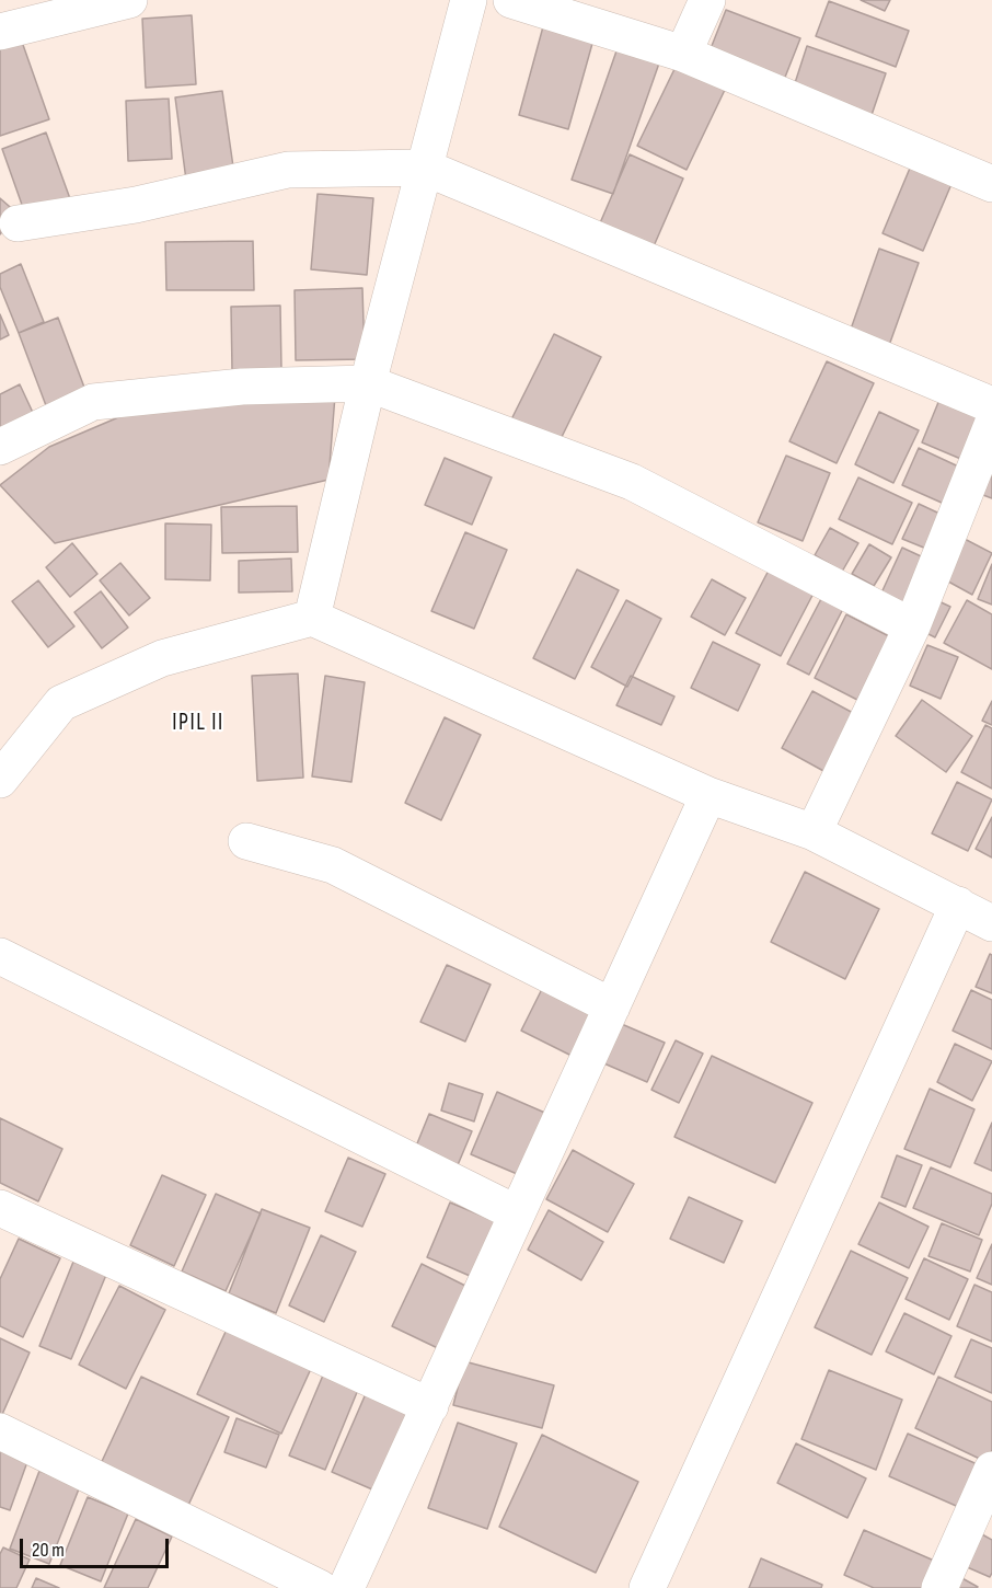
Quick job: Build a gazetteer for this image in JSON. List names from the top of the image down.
{
  "districts": ["IPIL II"],
  "scale_bar": "20 m"
}
